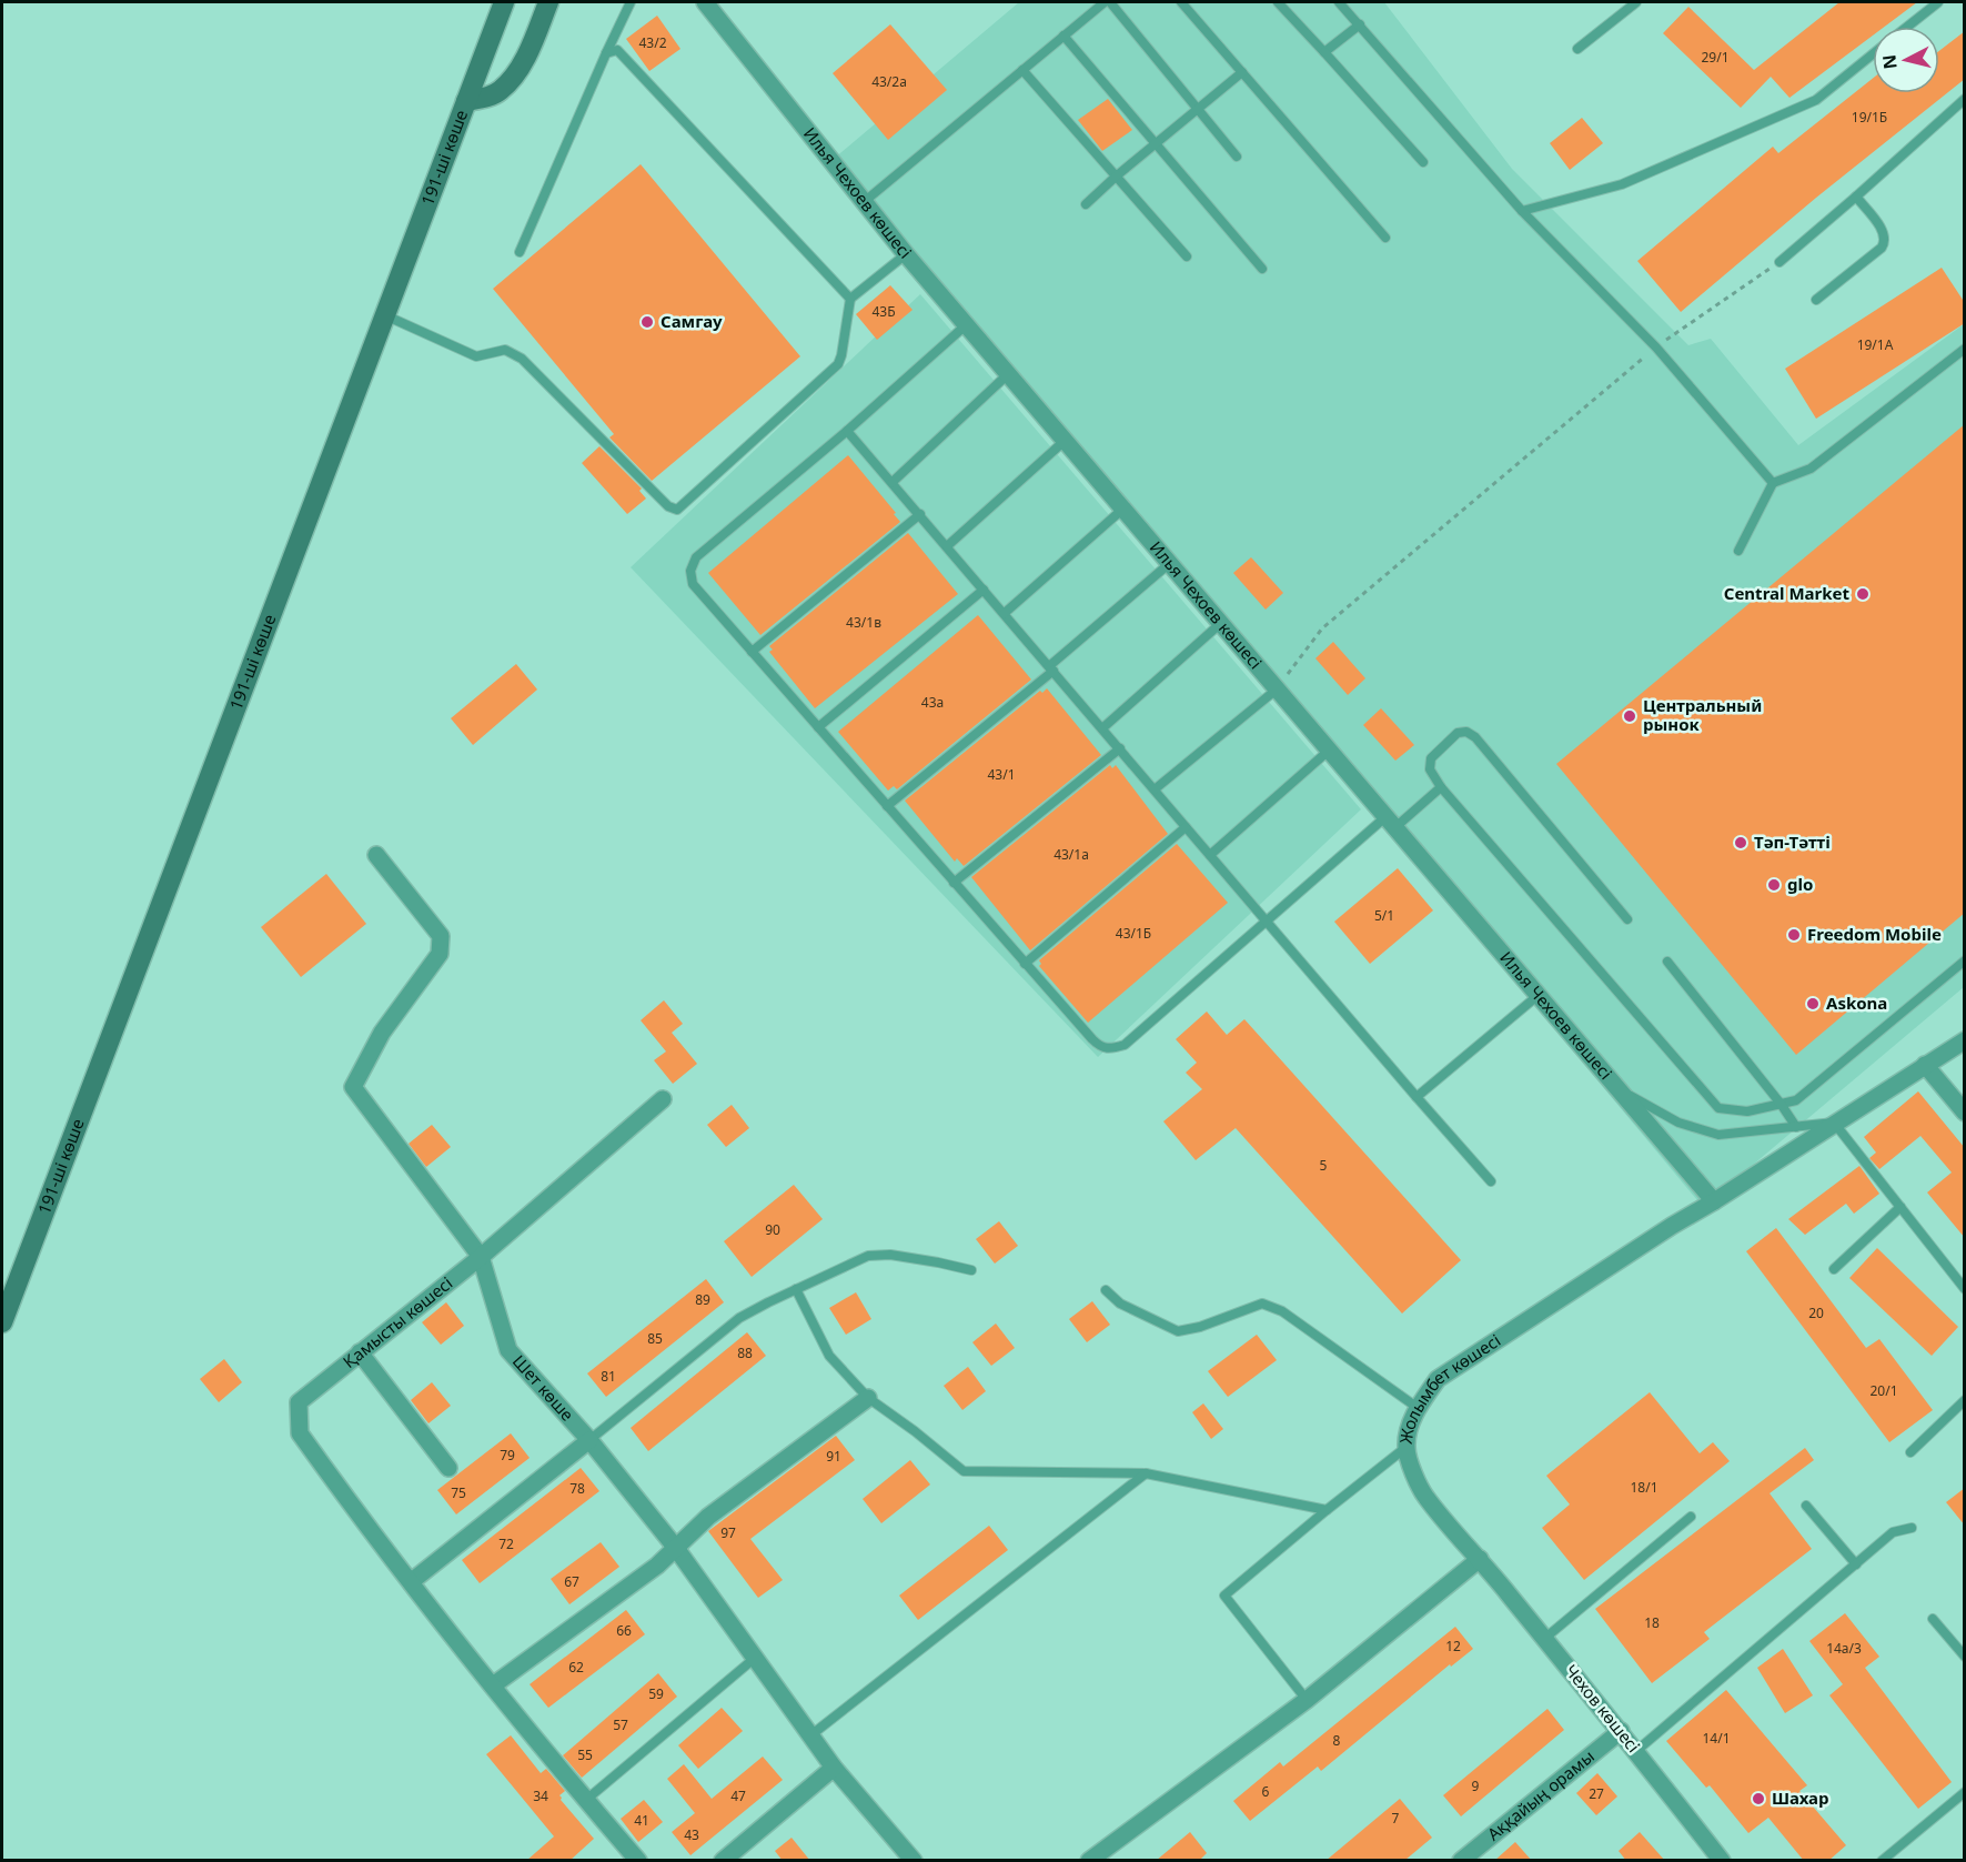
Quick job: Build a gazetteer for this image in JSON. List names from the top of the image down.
{
  "streets": {
    "main road": ["191-ші көше"],
    "street": [
      "Илья Чехоев көшесі",
      "Қамысты көшесі",
      "Шет көше",
      "Жолымбет көшесі",
      "Чехов көшесі",
      "Аққайың орамы"
    ]
  },
  "crossings": [
    ["Илья Чехоев көшесі", "Жолымбет көшесі"],
    ["Қамысты көшесі", "Шет көше"],
    ["Жолымбет көшесі", "Чехов көшесі"],
    ["Чехов көшесі", "Аққайың орамы"]
  ],
  "places": [
    "Самгау",
    "Central Market",
    "Центральный рынок",
    "Тәп-Тәтті",
    "glo",
    "Freedom Mobile",
    "Askona",
    "Шахар"
  ],
  "house_numbers": [
    "43/2",
    "29/1",
    "43/2а",
    "19/1Б",
    "43Б",
    "19/1А",
    "43/1в",
    "43а",
    "43/1",
    "43/1а",
    "5/1",
    "43/1Б",
    "5",
    "90",
    "89",
    "20",
    "85",
    "88",
    "81",
    "20/1",
    "79",
    "91",
    "18/1",
    "78",
    "75",
    "97",
    "72",
    "67",
    "18",
    "66",
    "12",
    "14а/3",
    "62",
    "59",
    "57",
    "14/1",
    "8",
    "55",
    "9",
    "6",
    "27",
    "34",
    "47",
    "7",
    "41",
    "43"
  ],
  "north": "left"
}
